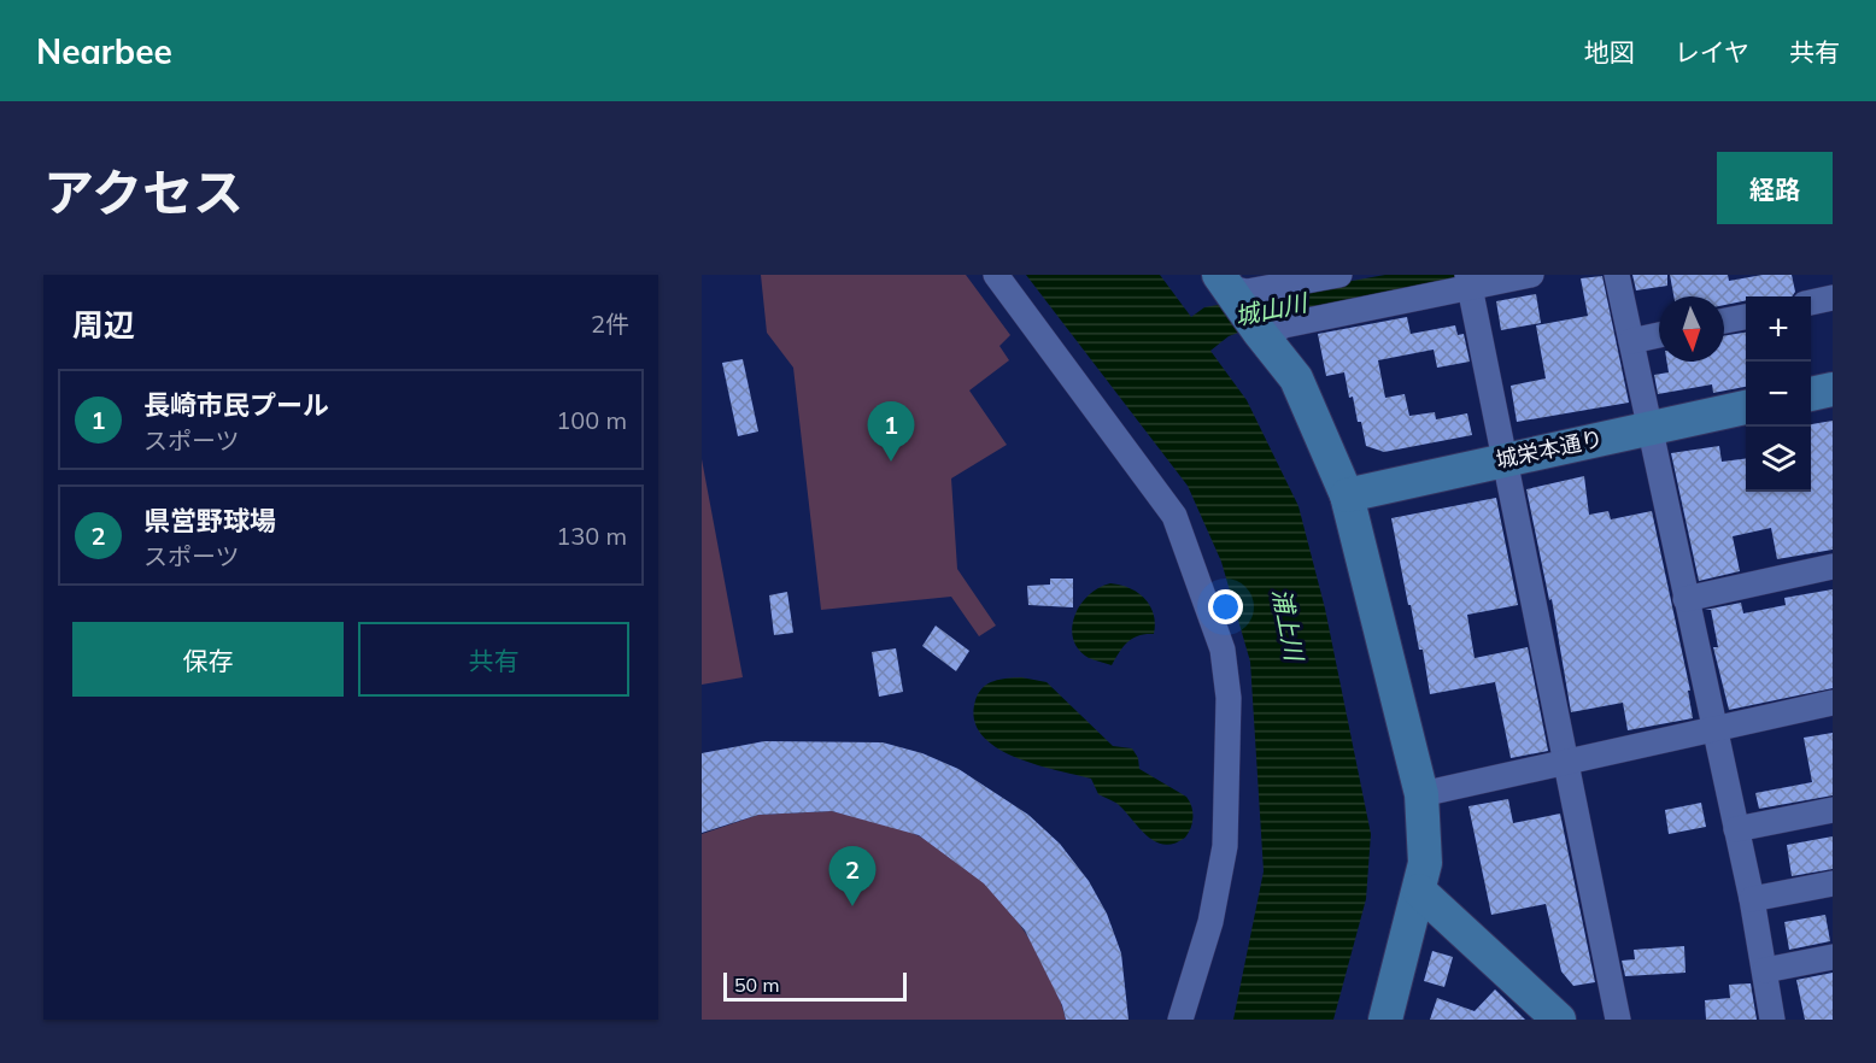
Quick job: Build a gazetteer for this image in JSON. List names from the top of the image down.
{
  "streets": {
    "street": ["城栄本通り"]
  },
  "water": ["城山川", "浦上川"],
  "scale_bar": "50 m",
  "north": "bottom",
  "page": {
    "header": "Nearbee",
    "nav": ["地図", "レイヤ", "共有"],
    "title": "アクセス",
    "buttons": [
      "経路",
      ["保存", "共有"]
    ],
    "heading": ["周辺", "2件"],
    "map_buttons": ["+", "−"],
    "list": [
      {
        "mark": "1",
        "name": "長崎市民プール",
        "note": "スポーツ",
        "value": "100 m"
      },
      {
        "mark": "2",
        "name": "県営野球場",
        "note": "スポーツ",
        "value": "130 m"
      }
    ],
    "pins": ["1", "2"],
    "scale": "50 m"
  }
}
